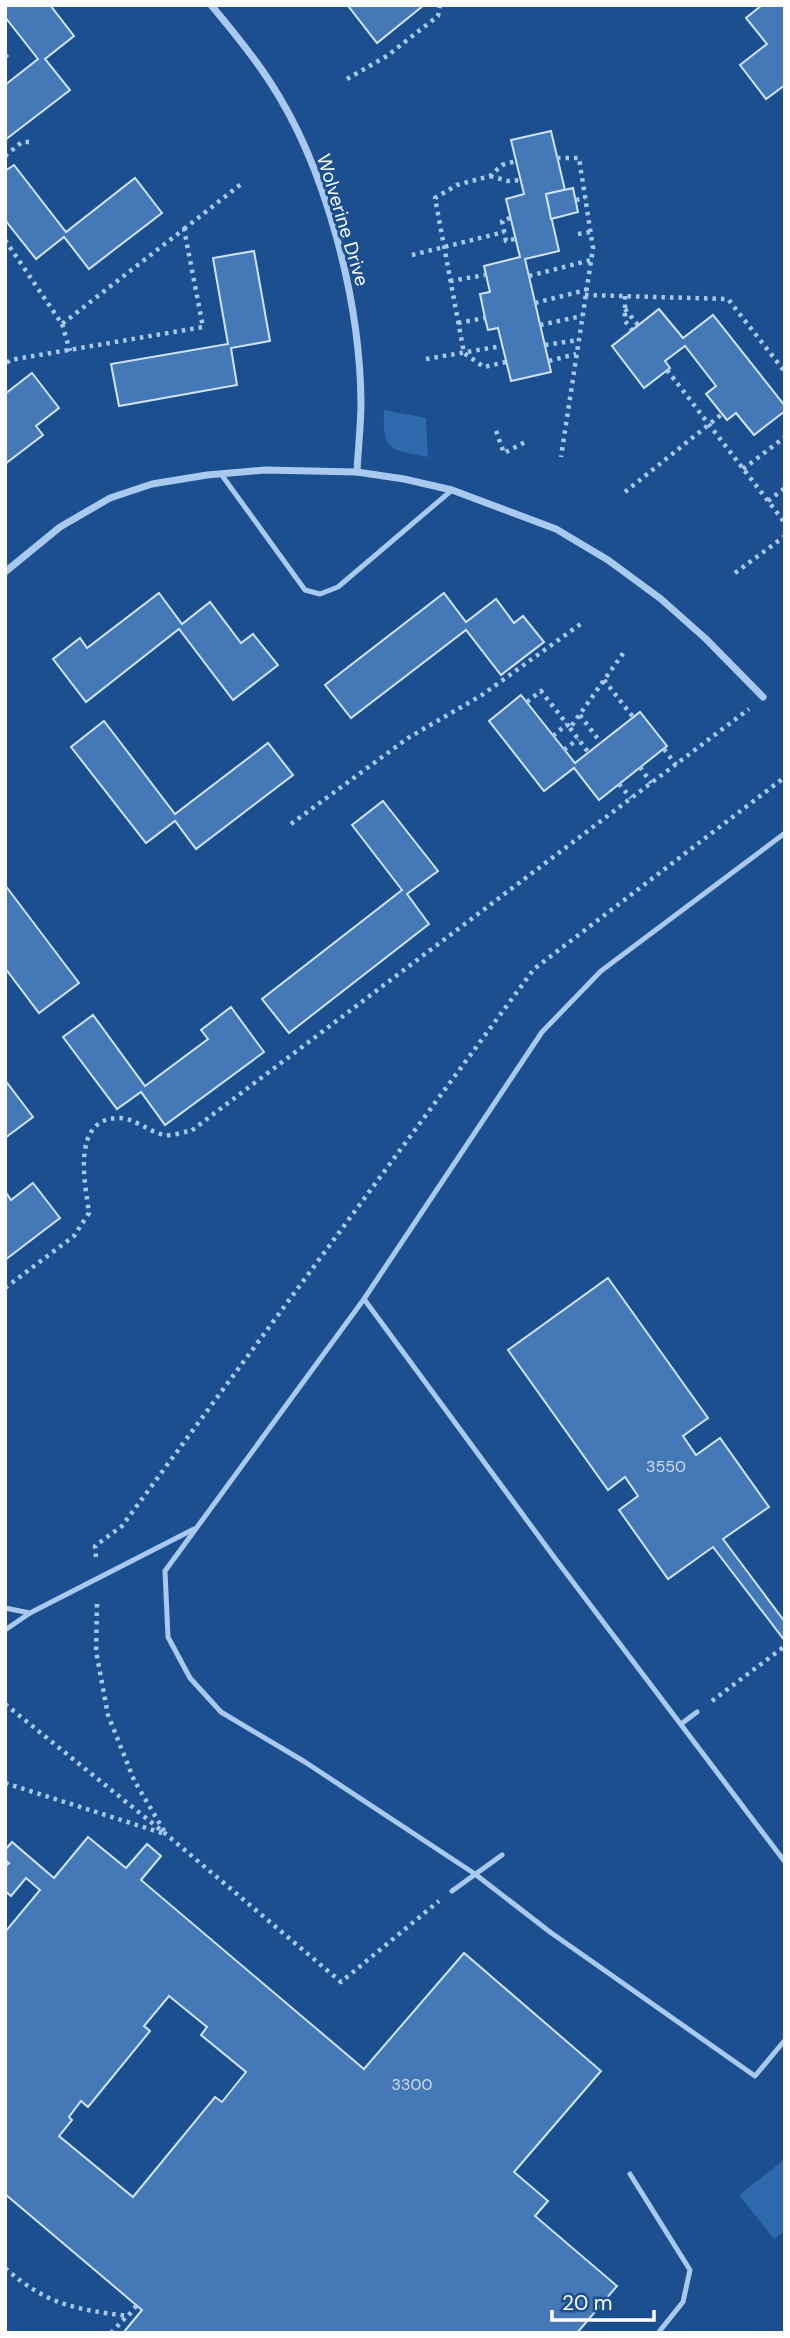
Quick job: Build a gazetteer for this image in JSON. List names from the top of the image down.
{
  "streets": {
    "street": ["Wolverine Drive"]
  },
  "house_numbers": ["3550", "3300"],
  "scale_bar": "20 m"
}
